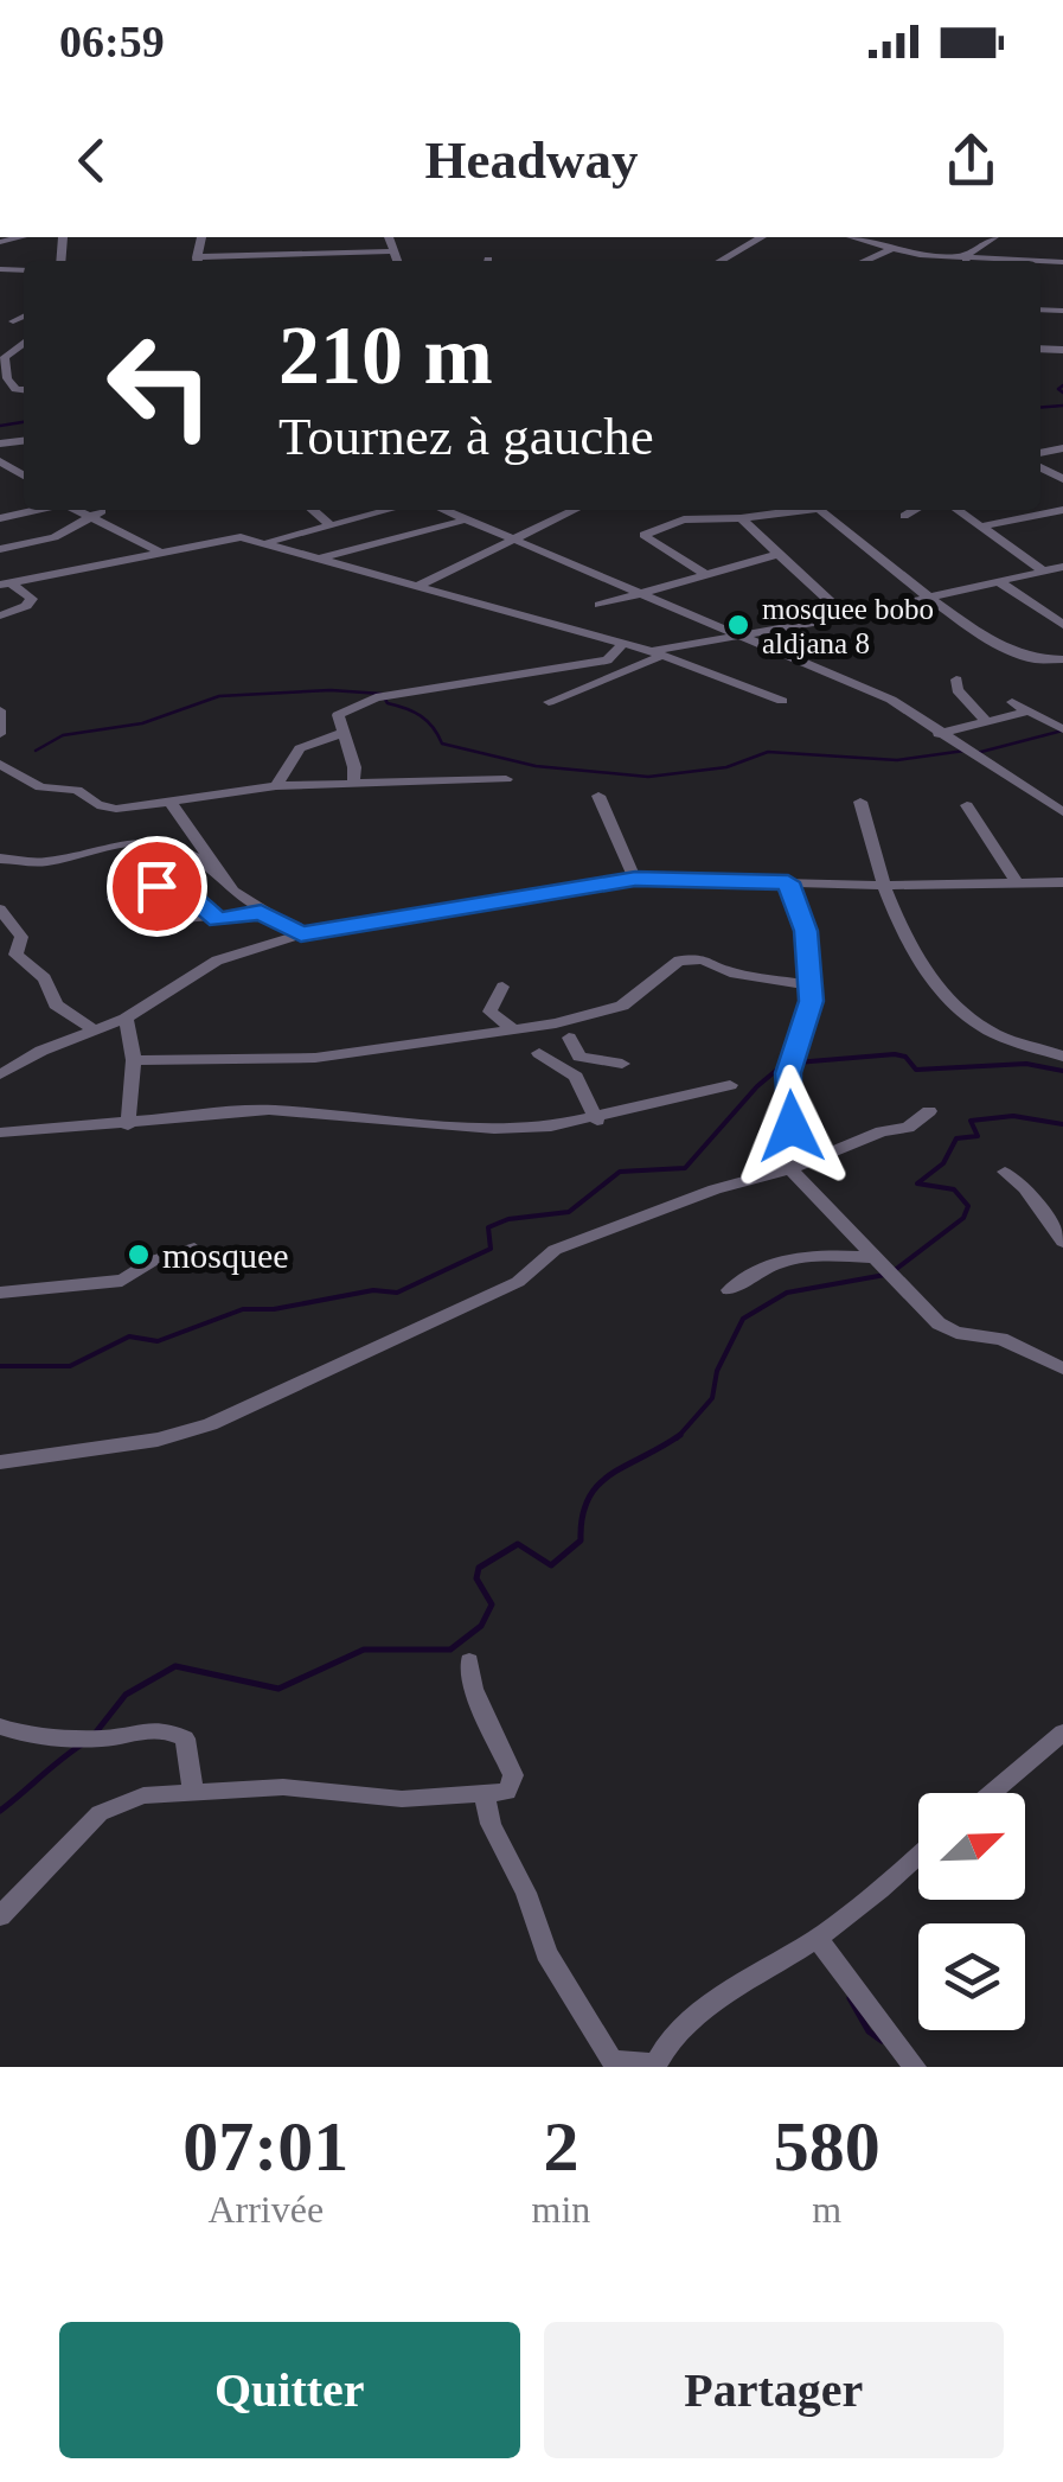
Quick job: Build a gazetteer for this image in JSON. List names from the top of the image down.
{
  "places": ["mosquee bobo aldjana 8", "mosquee"],
  "north": "top right",
  "page": {
    "status": "06:59",
    "header": "Headway",
    "turn": ["210 m", "Tournez à gauche"],
    "eta": [
      "07:01",
      "Arrivée",
      "2",
      "min",
      "580",
      "m"
    ],
    "buttons": ["Quitter", "Partager"]
  }
}
